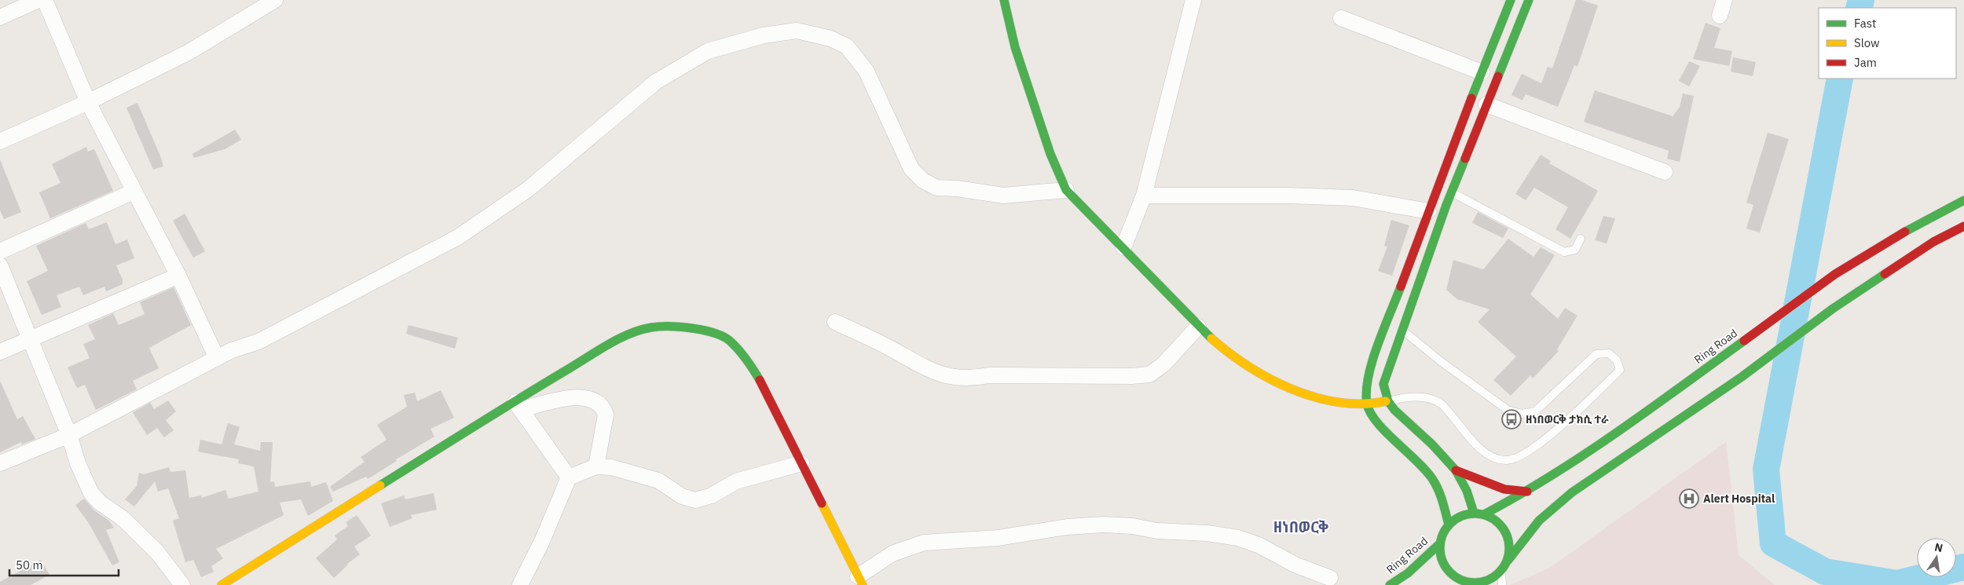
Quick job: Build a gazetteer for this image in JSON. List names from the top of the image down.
{
  "streets": {
    "main road": ["Ring Road"]
  },
  "districts": ["ዘነበወርቅ"],
  "places": {
    "bus stop": ["ዘነበወርቅ ታክሲ ተራ"],
    "hospital": ["Alert Hospital"]
  },
  "legend": ["Fast", "Slow", "Jam"],
  "scale_bar": "50 m",
  "north": "top"
}
